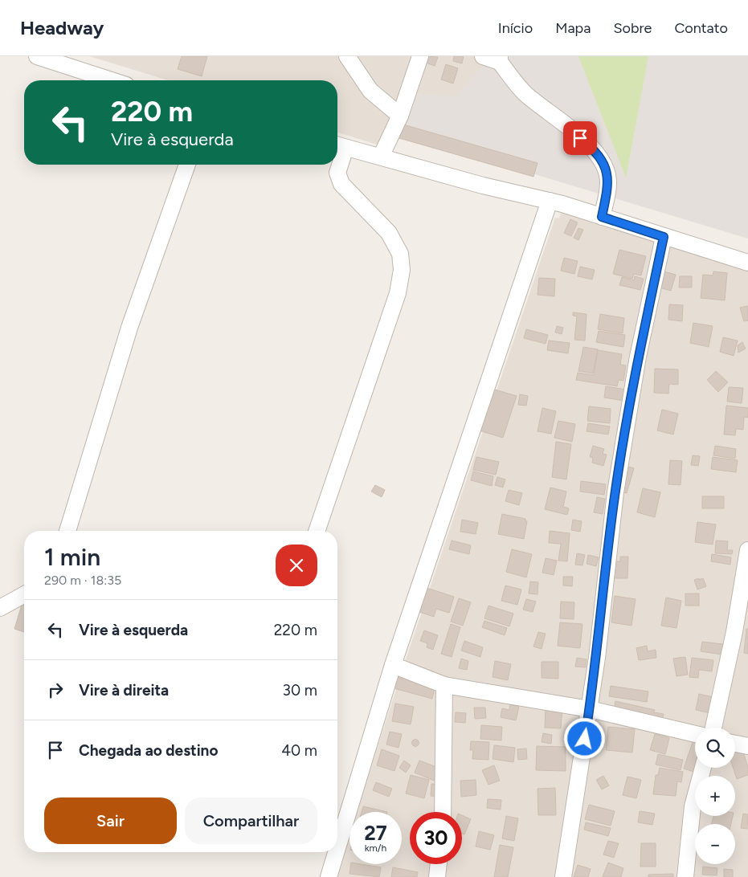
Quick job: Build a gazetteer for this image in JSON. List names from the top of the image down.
{
  "page": {
    "header": "Headway",
    "nav": [
      "Início",
      "Mapa",
      "Sobre",
      "Contato"
    ],
    "turn": ["220 m", "Vire à esquerda"],
    "heading": ["1 min", "290 m · 18:35"],
    "list": [
      {
        "name": "Vire à esquerda",
        "value": "220 m"
      },
      {
        "name": "Vire à direita",
        "value": "30 m"
      },
      {
        "name": "Chegada ao destino",
        "value": "40 m"
      }
    ],
    "map_buttons": ["+", "−"],
    "buttons": ["Sair", "Compartilhar"],
    "speed": "27 km/h",
    "limit": "30"
  }
}
